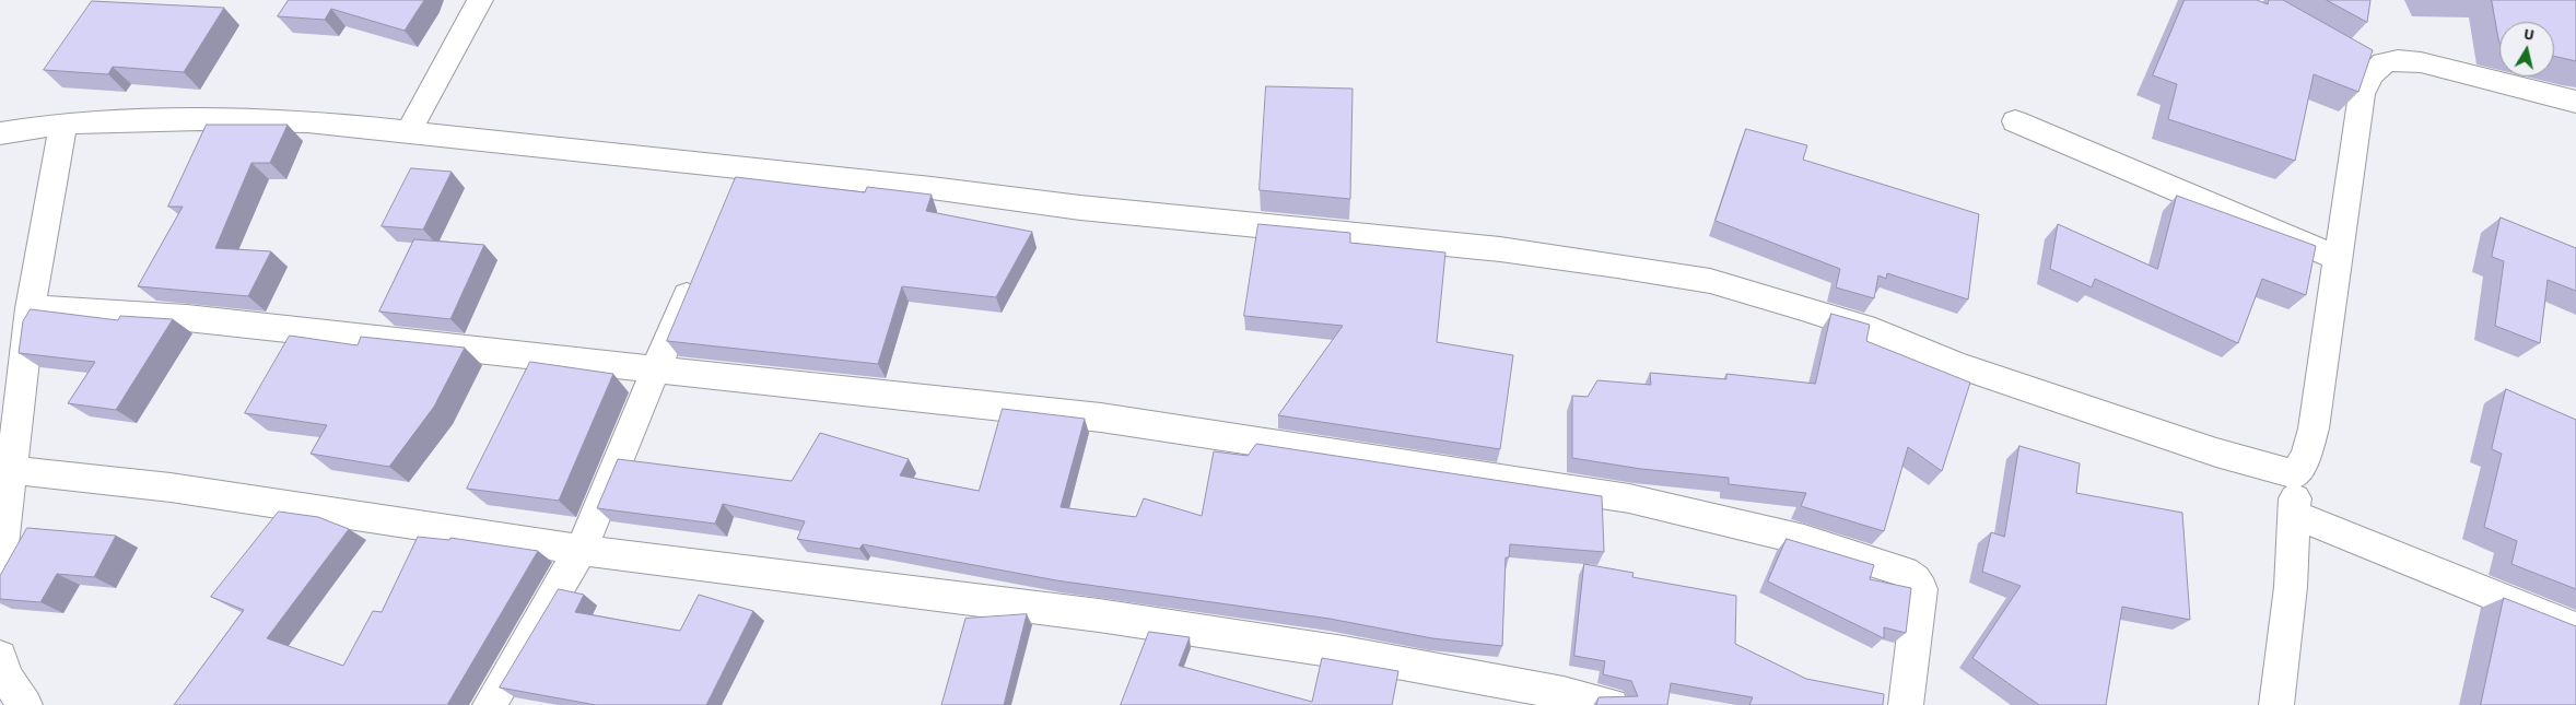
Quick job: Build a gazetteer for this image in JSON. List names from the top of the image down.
{
  "north": "top"
}
